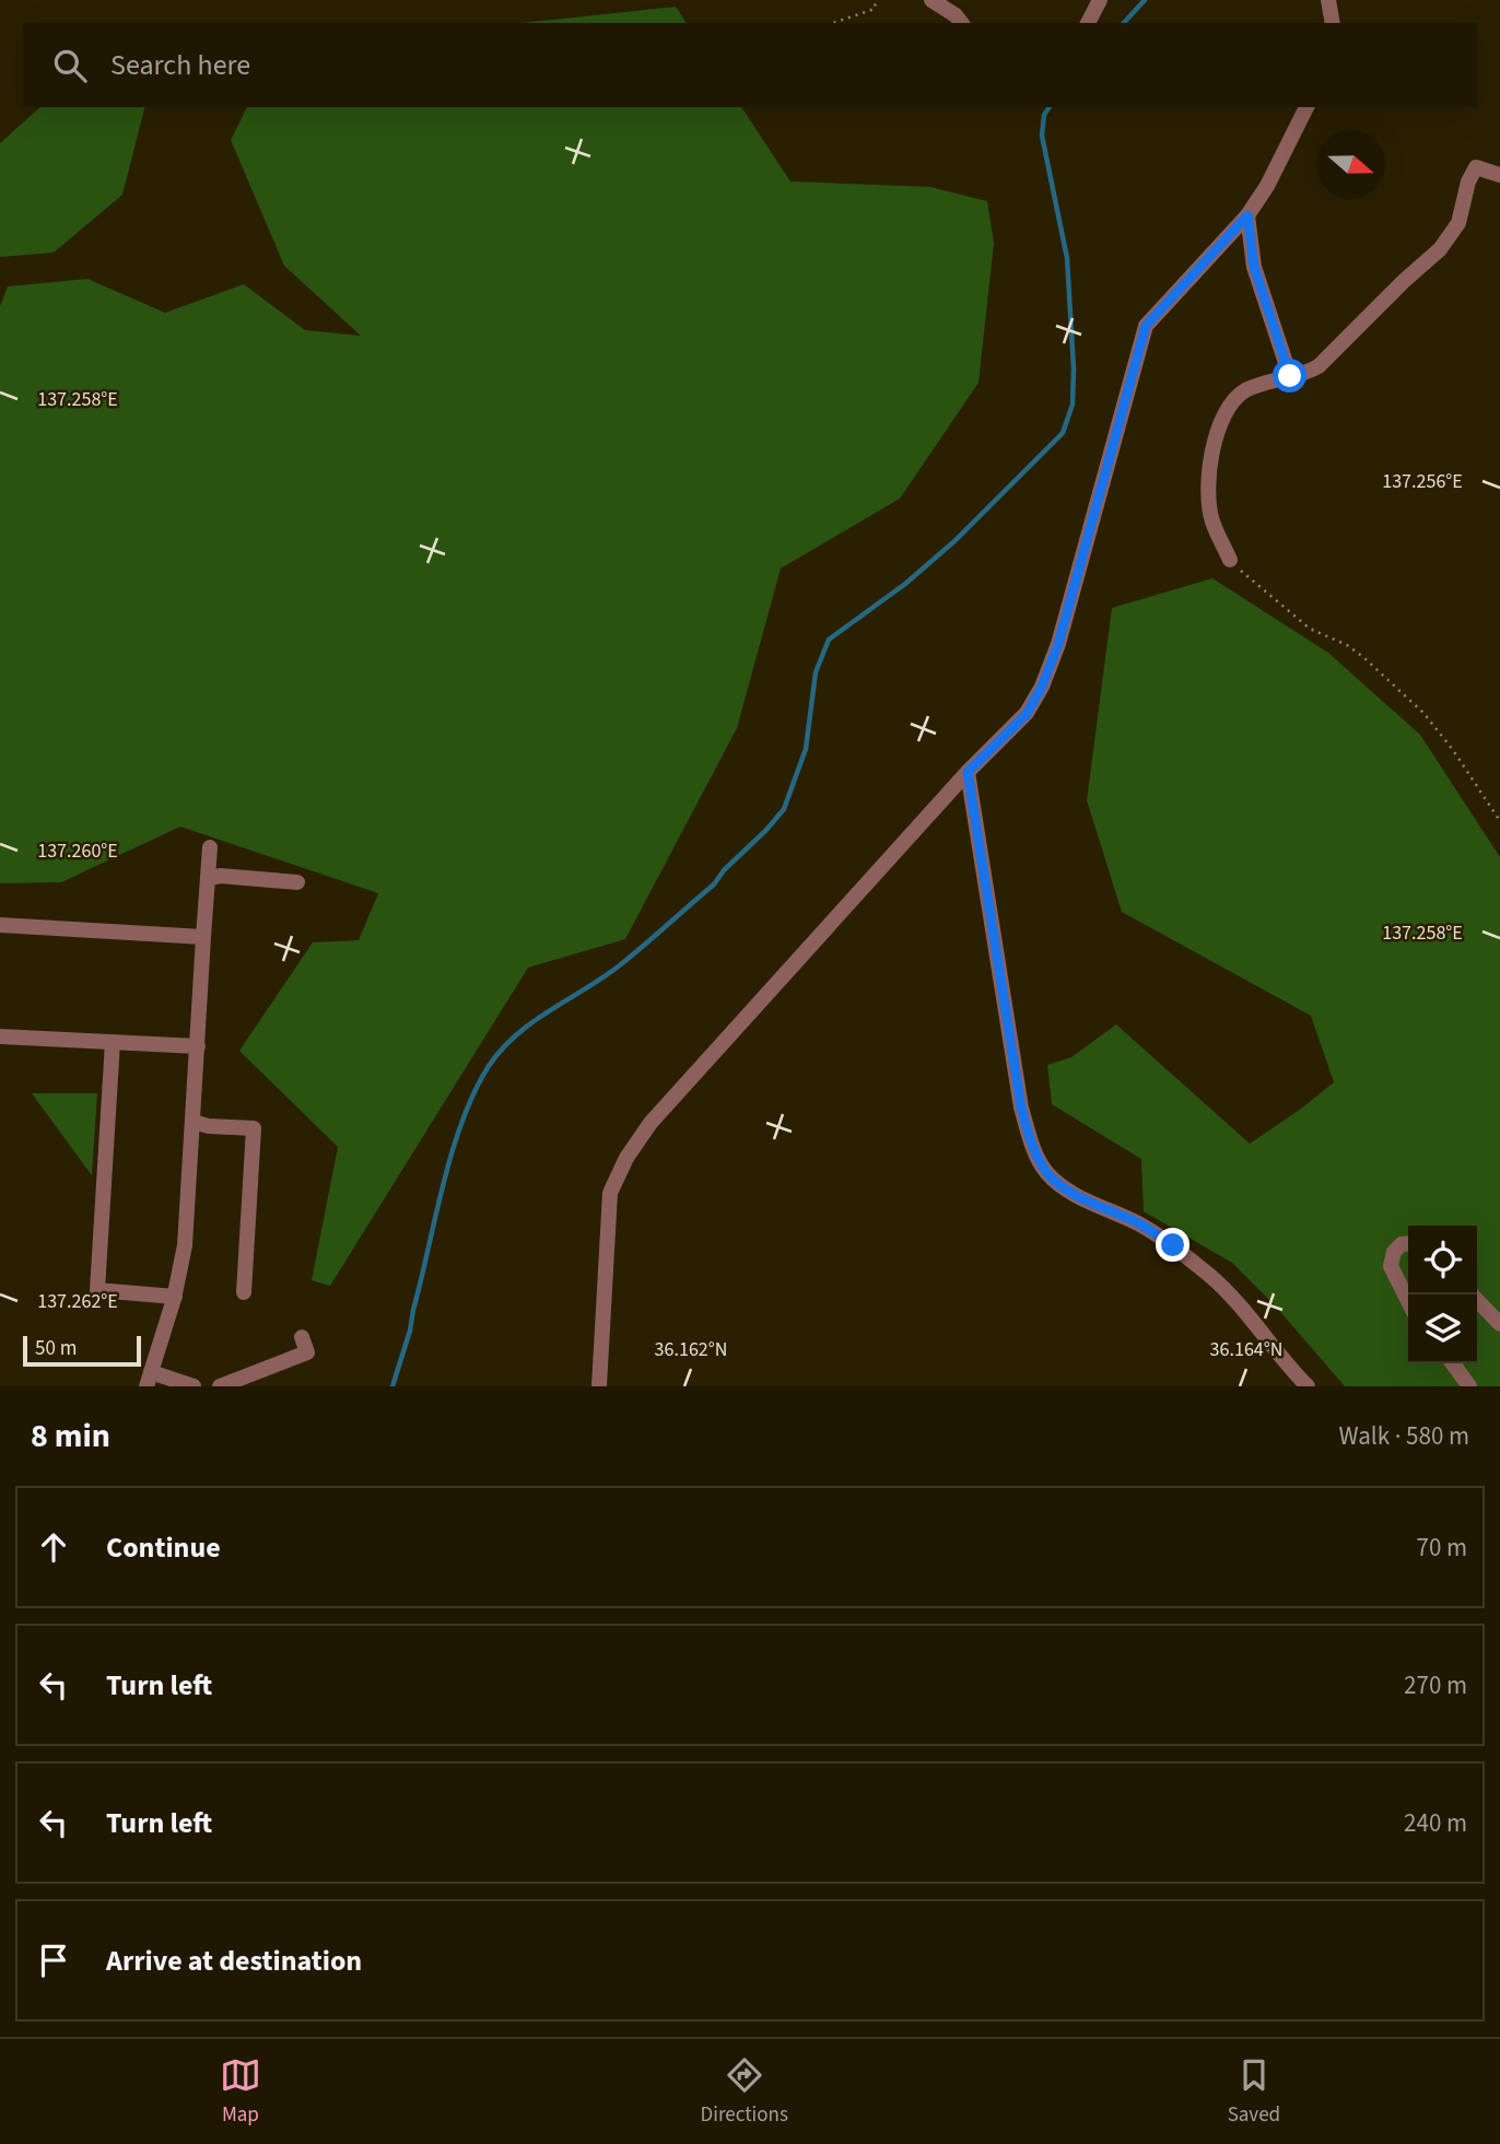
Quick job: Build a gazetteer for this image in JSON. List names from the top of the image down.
{
  "scale_bar": "50 m",
  "north": "right",
  "page": {
    "search": "Search here",
    "scale": "50 m",
    "heading": ["8 min", "Walk · 580 m"],
    "list": [
      ["Continue", "70 m"],
      ["Turn left", "270 m"],
      ["Turn left", "240 m"],
      "Arrive at destination"
    ],
    "nav": ["Map", "Directions", "Saved"]
  },
  "coordinates": [
    "137.258°E",
    "137.256°E",
    "137.260°E",
    "137.262°E",
    "36.162°N",
    "36.164°N"
  ]
}
